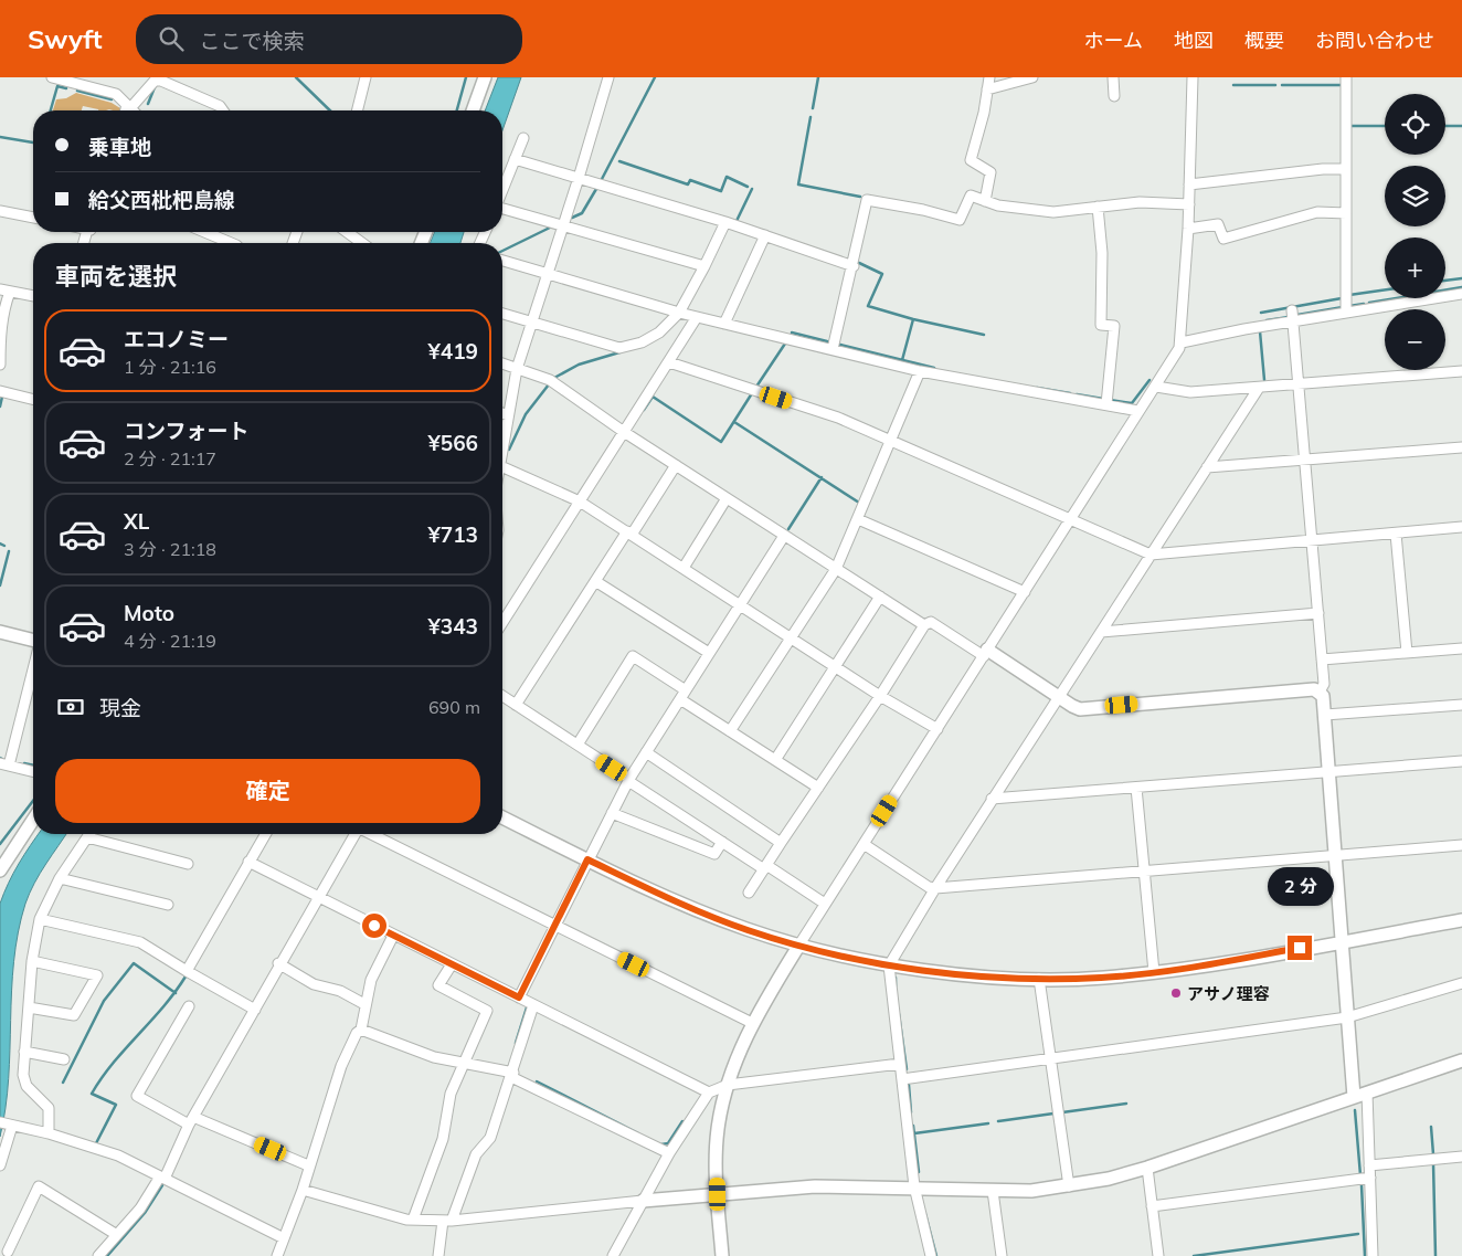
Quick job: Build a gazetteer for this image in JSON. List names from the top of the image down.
{
  "places": ["アサノ理容"],
  "page": {
    "header": "Swyft",
    "search": "ここで検索",
    "nav": [
      "ホーム",
      "地図",
      "概要",
      "お問い合わせ"
    ],
    "map_buttons": ["+", "−"],
    "banner": ["乗車地", "給父西枇杷島線"],
    "heading": "車両を選択",
    "list": [
      {
        "name": "エコノミー",
        "note": "1 分 · 21:16",
        "value": "¥419"
      },
      {
        "name": "コンフォート",
        "note": "2 分 · 21:17",
        "value": "¥566"
      },
      {
        "name": "XL",
        "note": "3 分 · 21:18",
        "value": "¥713"
      },
      {
        "name": "Moto",
        "note": "4 分 · 21:19",
        "value": "¥343"
      }
    ],
    "pay": ["現金", "690 m"],
    "buttons": "確定",
    "bubble": "2 分"
  }
}
